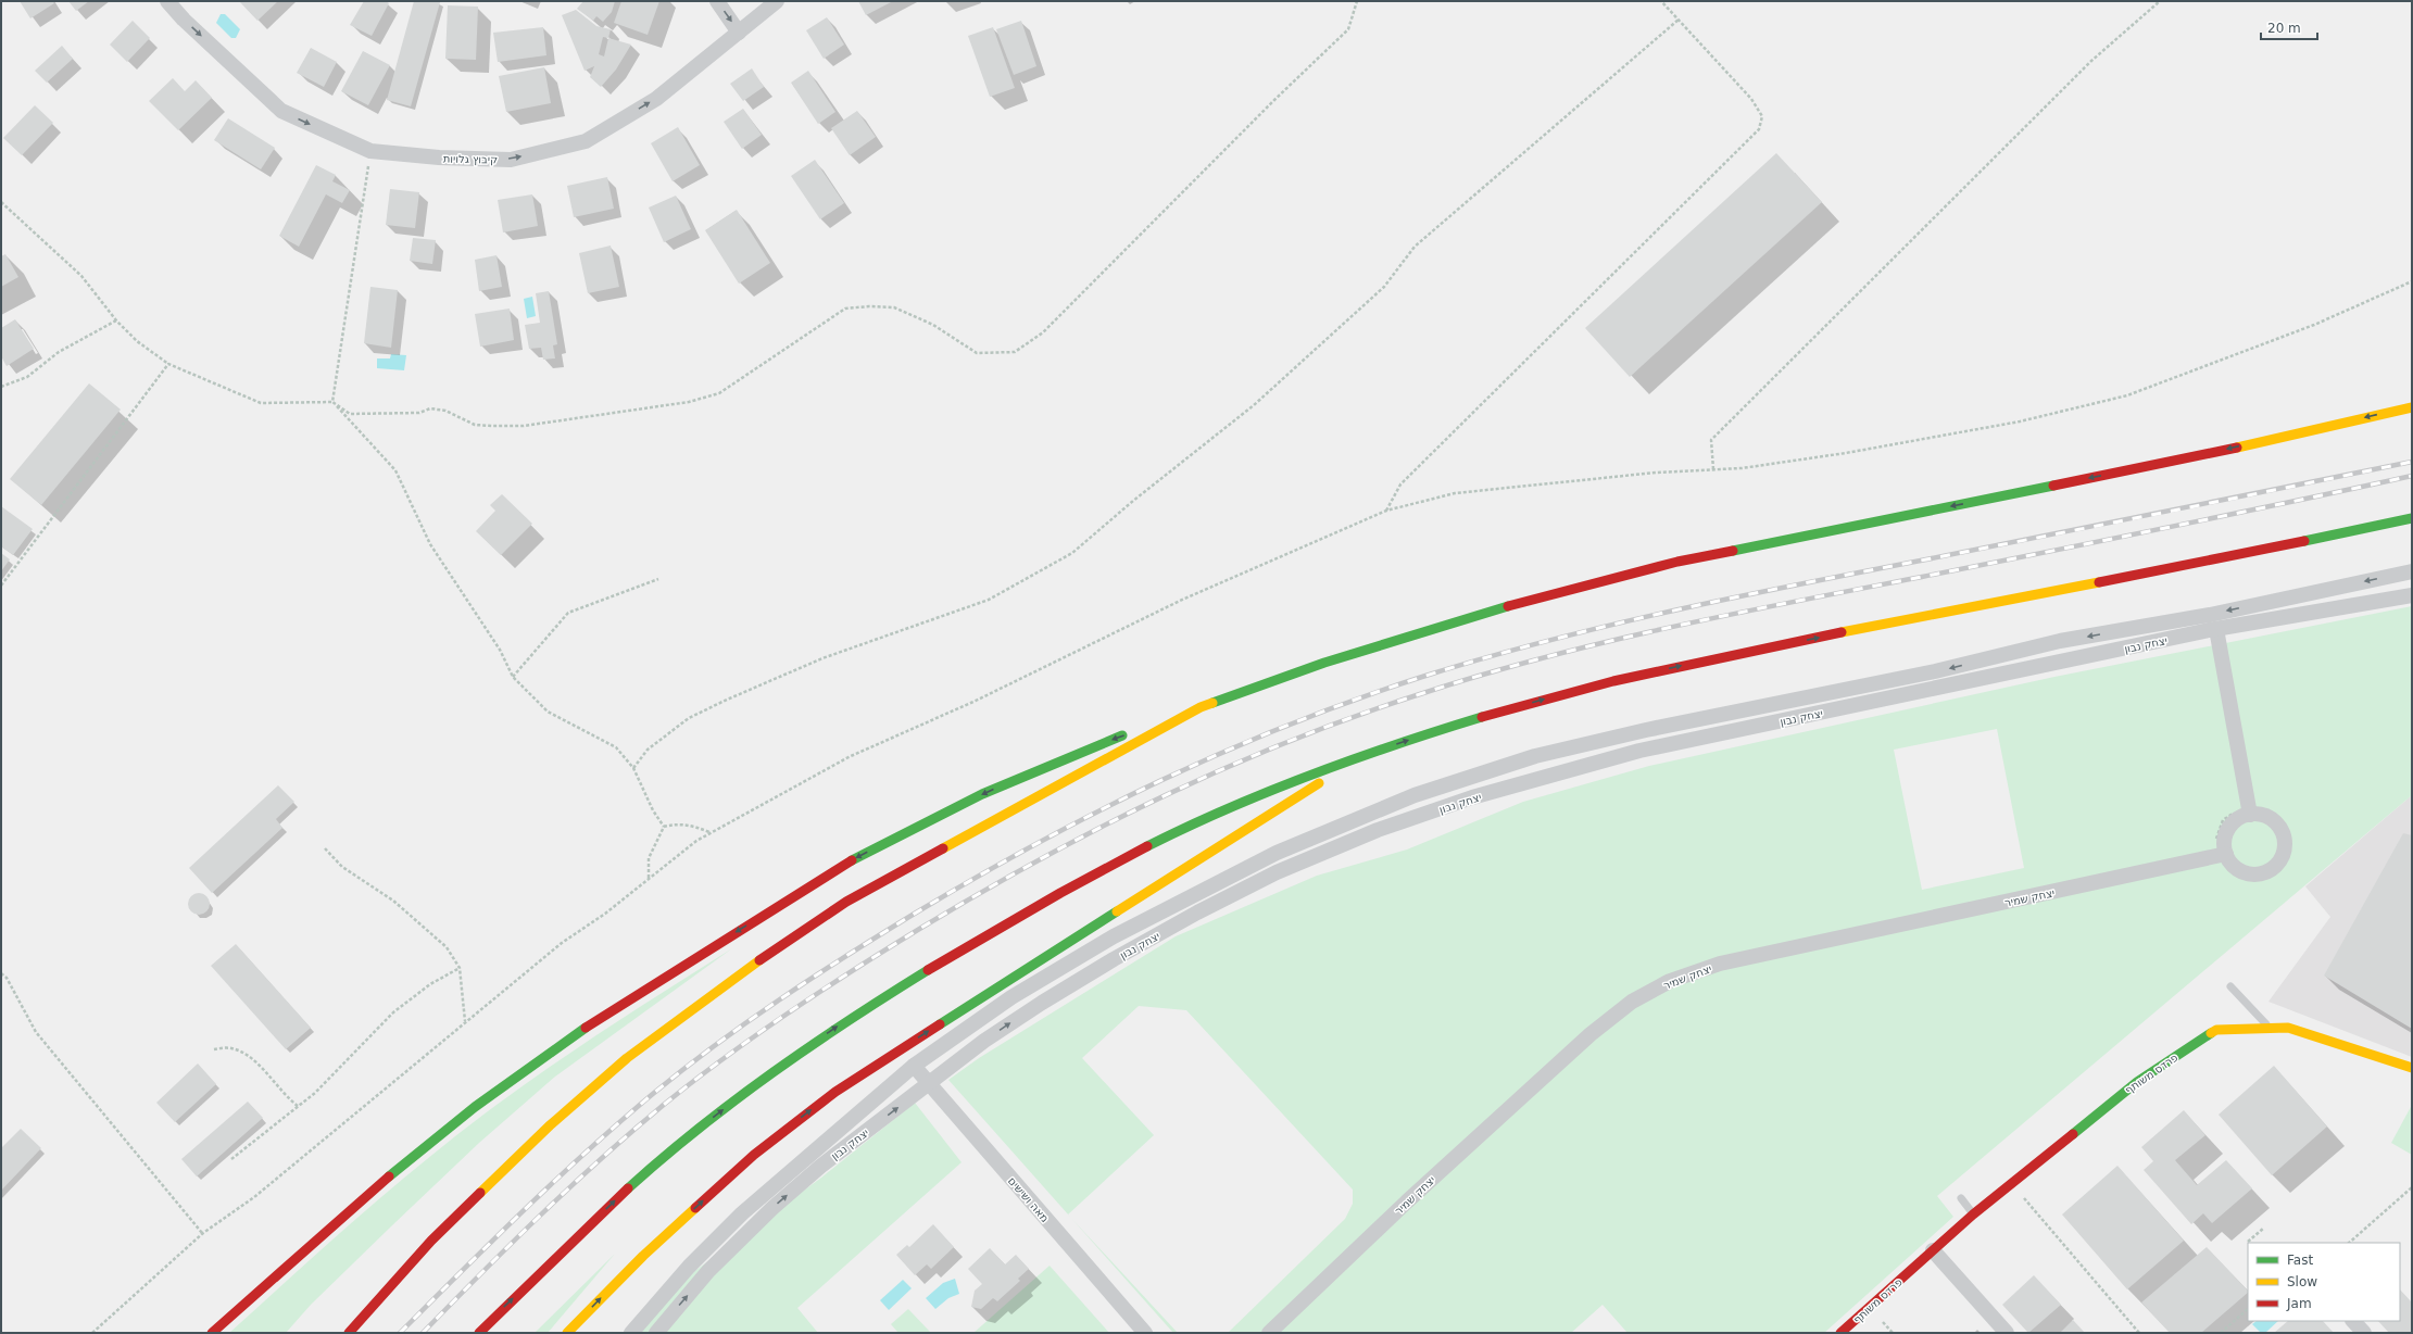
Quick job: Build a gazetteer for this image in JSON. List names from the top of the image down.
{
  "streets": {
    "main road": ["פרדס משותף"],
    "street": [
      "קיבוץ גלויות",
      "יצחק נבון",
      "יצחק שמיר",
      "מאה ושישים"
    ]
  },
  "crossings": [
    ["יצחק נבון", "מאה ושישים"]
  ],
  "one_way": ["קיבוץ גלויות"],
  "legend": ["Fast", "Slow", "Jam"],
  "scale_bar": "20 m"
}
